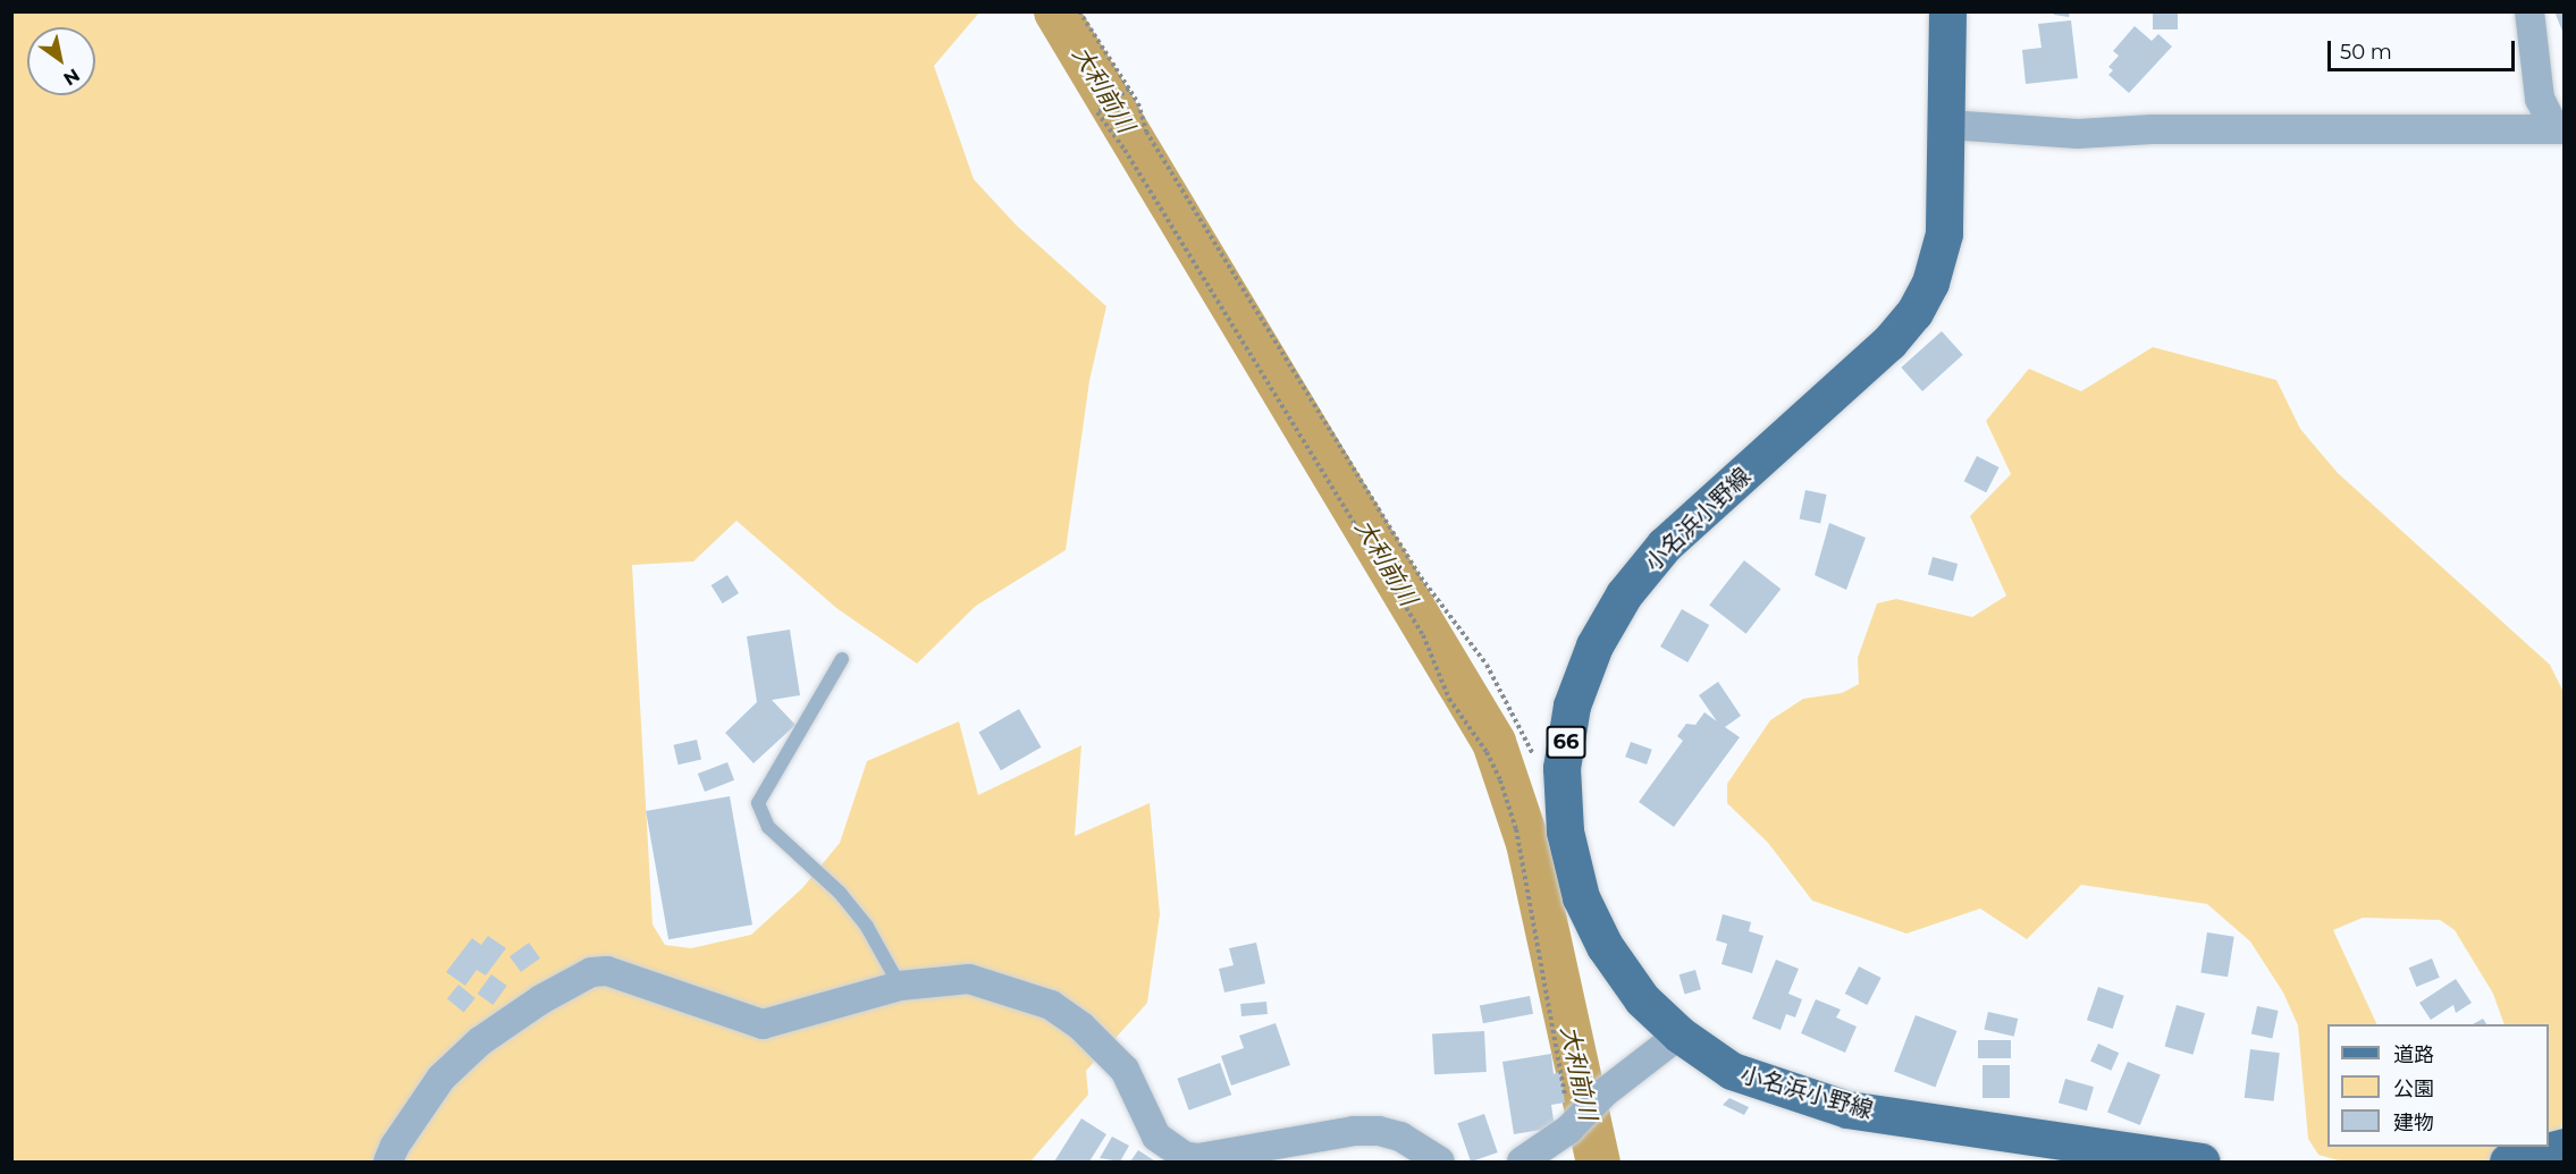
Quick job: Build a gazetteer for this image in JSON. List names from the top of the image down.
{
  "streets": {
    "main road": ["小名浜小野線", "66"]
  },
  "water": ["大利前川"],
  "legend": ["道路", "公園", "建物"],
  "scale_bar": "50 m",
  "north": "bottom right"
}
